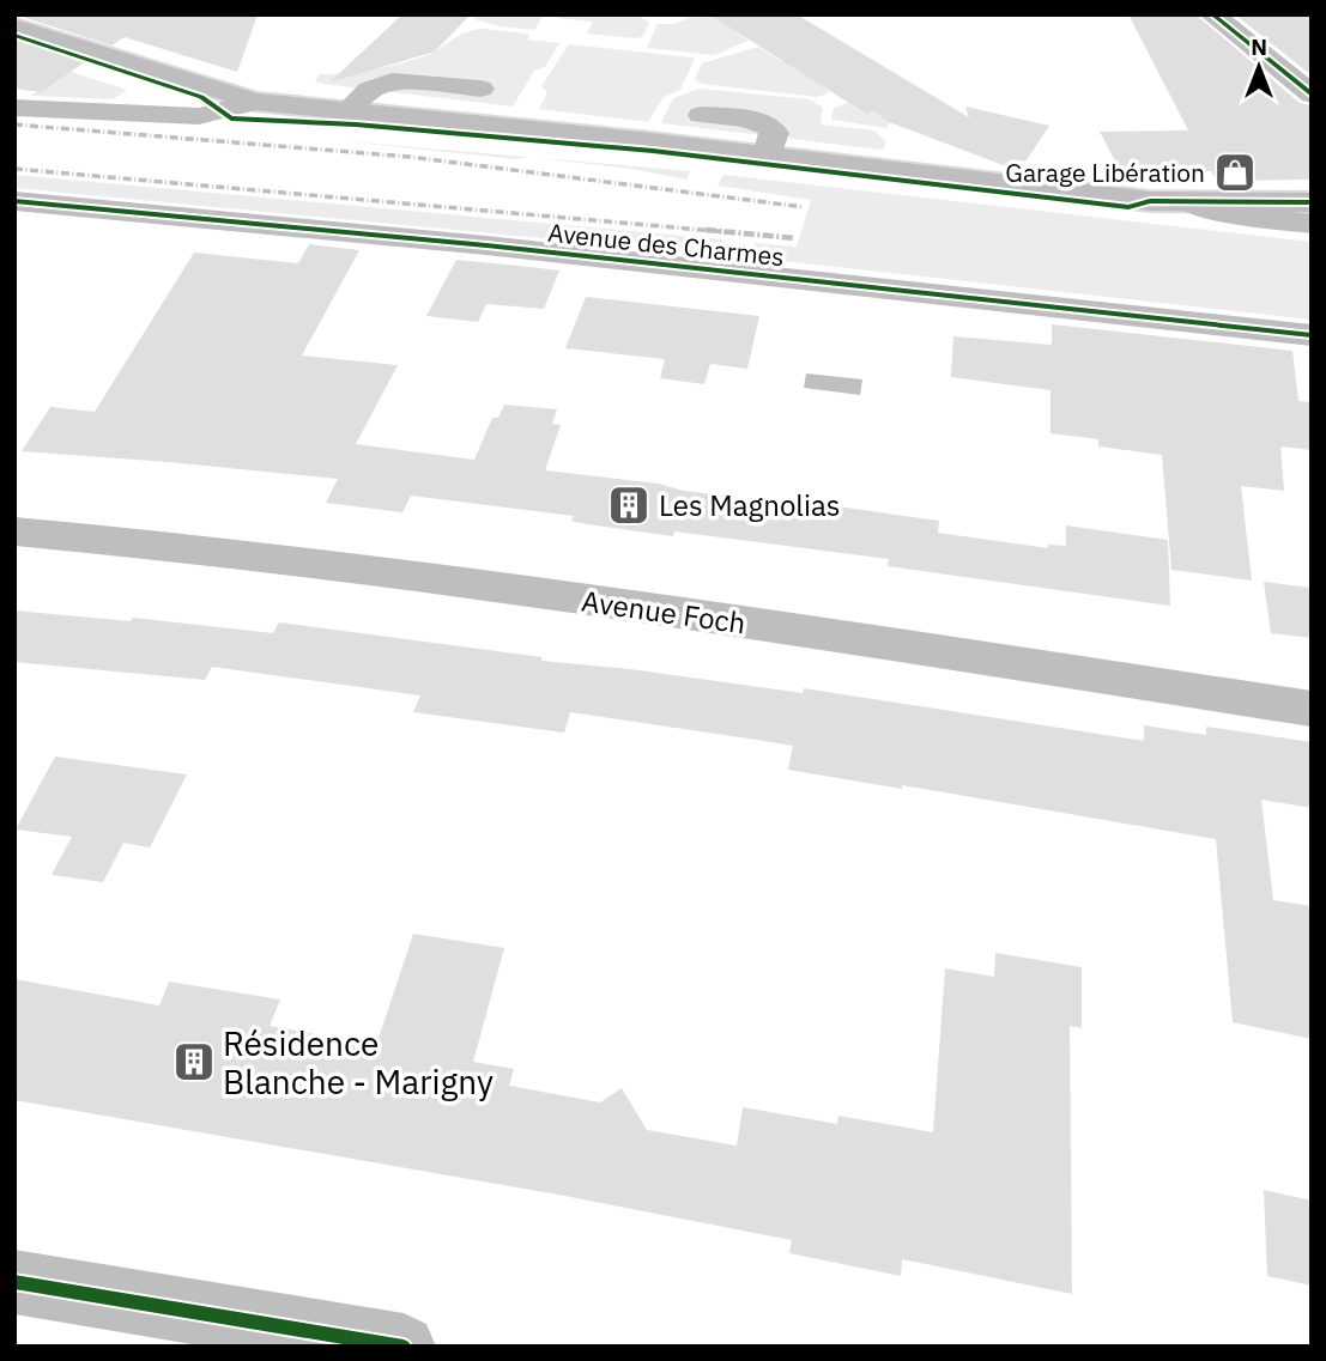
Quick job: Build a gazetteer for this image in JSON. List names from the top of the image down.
{
  "streets": {
    "street": ["Avenue des Charmes", "Avenue Foch"]
  },
  "places": {
    "shop": ["Garage Libération"],
    "building": ["Les Magnolias", "Résidence Blanche - Marigny"]
  },
  "north": "top"
}
